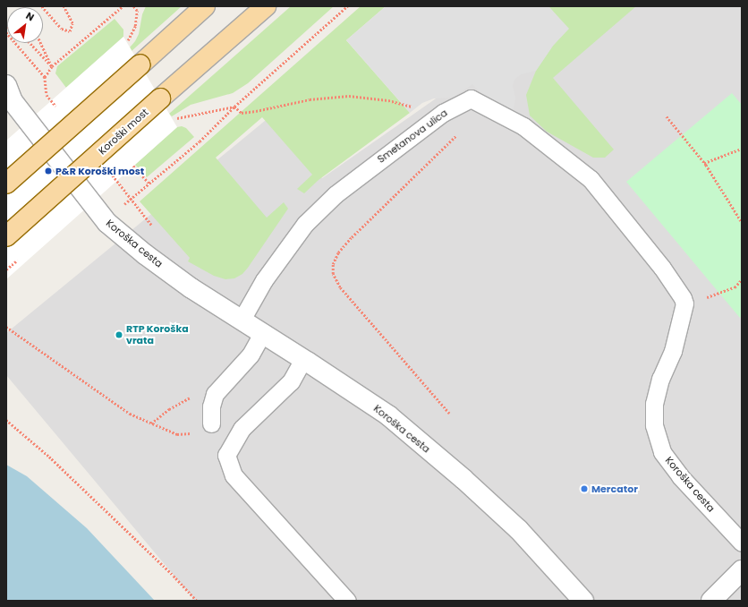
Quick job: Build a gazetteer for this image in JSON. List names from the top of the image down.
{
  "streets": {
    "main road": ["Koroški most"],
    "street": ["Koroška cesta"],
    "lane": ["Smetanova ulica"]
  },
  "crossings": [
    ["Smetanova ulica", "Koroška cesta"]
  ],
  "places": ["P&R Koroški most", "RTP Koroška vrata", "Mercator"],
  "north": "top right"
}
